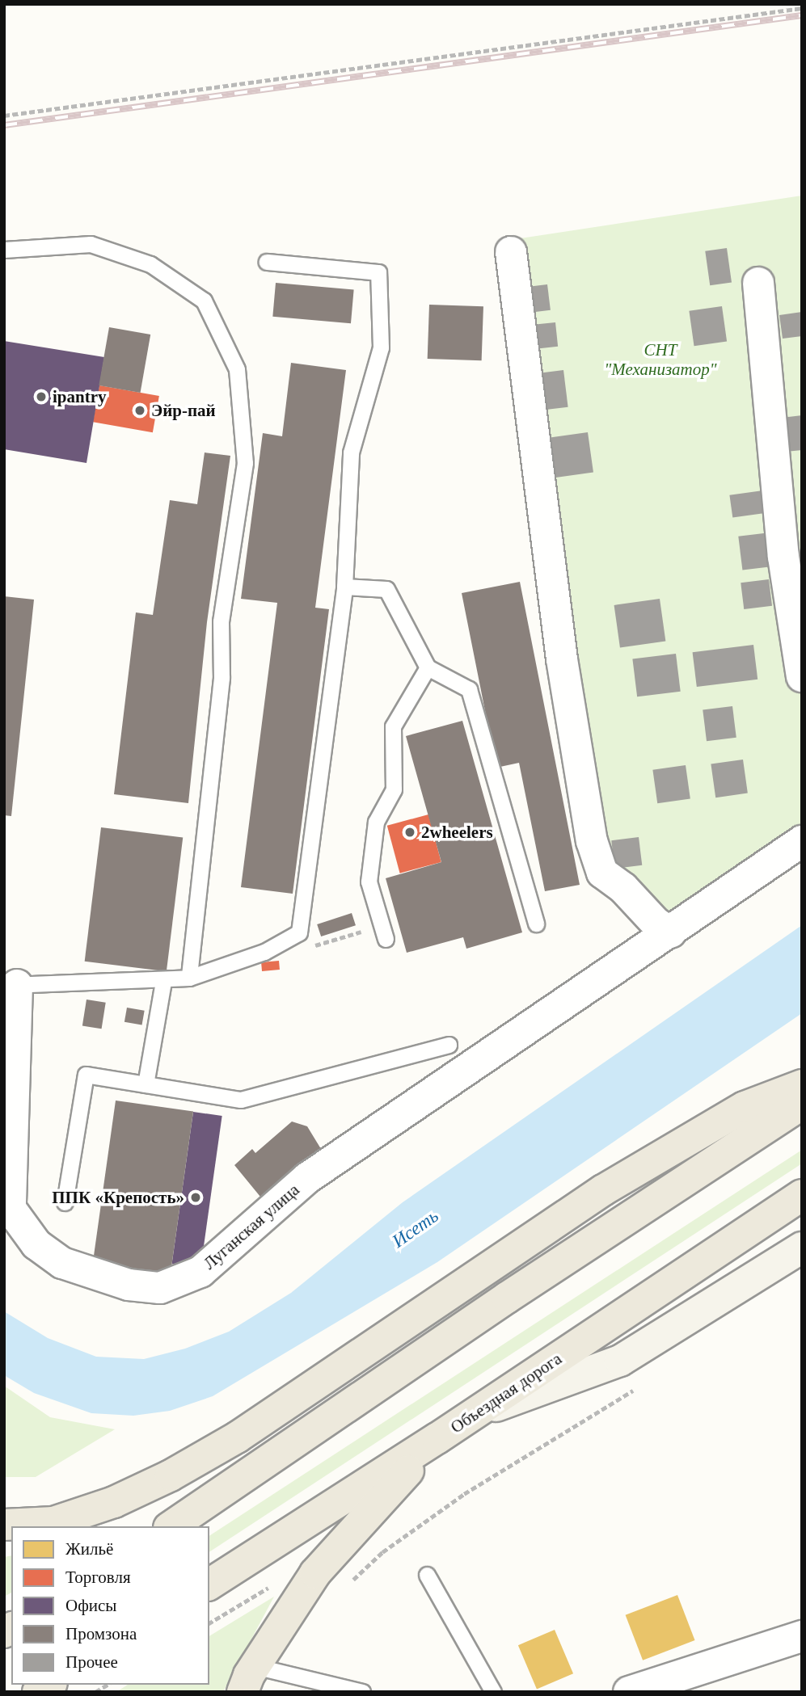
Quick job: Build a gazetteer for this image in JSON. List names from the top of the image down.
{
  "streets": {
    "main road": ["Объездная дорога"],
    "street": ["Луганская улица"]
  },
  "water": ["Исеть"],
  "parks": ["СНТ \"Механизатор\""],
  "places": [
    "ipantry",
    "Эйр-пай",
    "2wheelers",
    "ППК «Крепость»"
  ],
  "legend": [
    "Жильё",
    "Торговля",
    "Офисы",
    "Промзона",
    "Прочее"
  ]
}
